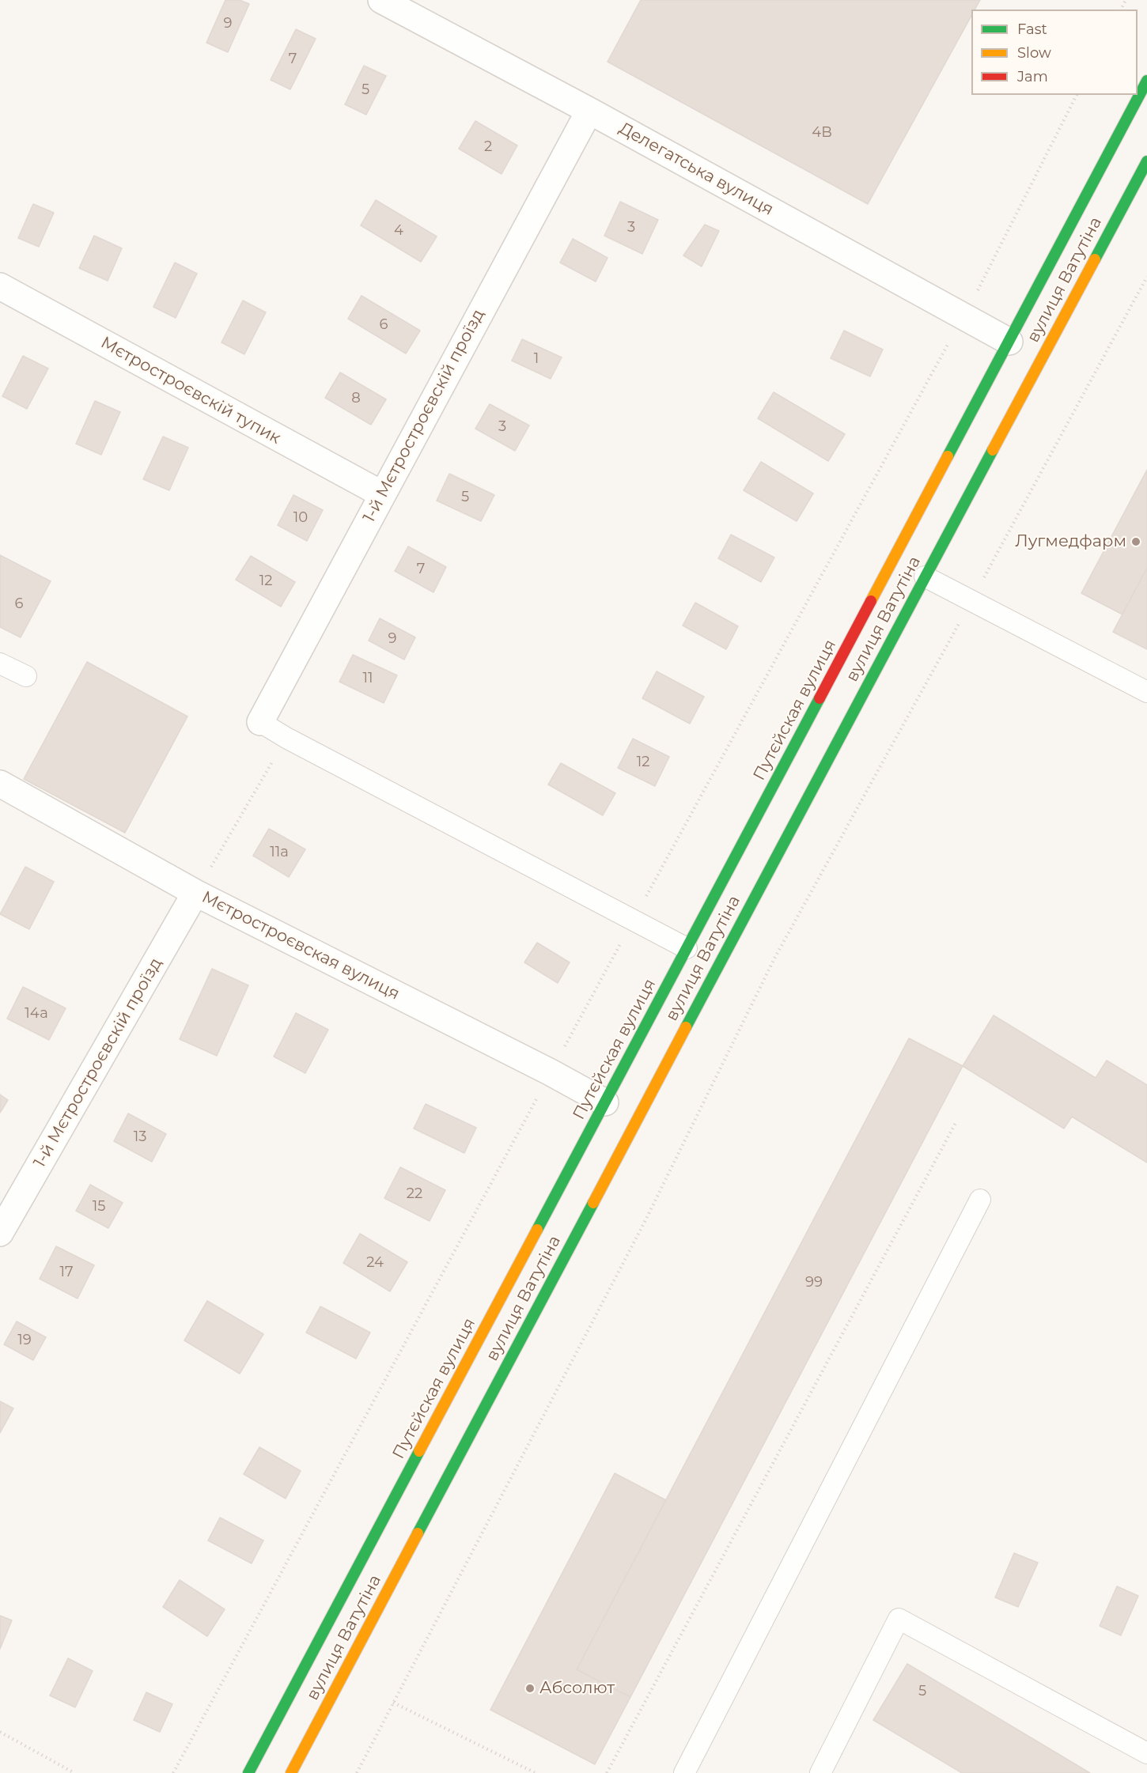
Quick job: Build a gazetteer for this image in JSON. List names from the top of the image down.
{
  "streets": {
    "main road": ["вулиця Ватутіна", "Путєйская вулиця"],
    "street": [
      "Делегатська вулиця",
      "Мєтростроєвскій тупик",
      "1-й Мєтростроєвскій проїзд",
      "Мєтростроєвская вулиця"
    ]
  },
  "crossings": [
    ["Делегатська вулиця", "вулиця Ватутіна"],
    ["Делегатська вулиця", "1-й Мєтростроєвскій проїзд"],
    ["Делегатська вулиця", "Путєйская вулиця"],
    ["вулиця Ватутіна", "Путєйская вулиця"],
    ["Мєтростроєвскій тупик", "1-й Мєтростроєвскій проїзд"],
    ["1-й Мєтростроєвскій проїзд", "Мєтростроєвская вулиця"],
    ["Путєйская вулиця", "Мєтростроєвская вулиця"]
  ],
  "places": ["Лугмедфарм", "Абсолют"],
  "house_numbers": [
    "9",
    "7",
    "5",
    "4B",
    "2",
    "3",
    "4",
    "6",
    "1",
    "8",
    "3",
    "5",
    "10",
    "7",
    "12",
    "6",
    "9",
    "11",
    "12",
    "11а",
    "14а",
    "13",
    "22",
    "15",
    "24",
    "17",
    "99",
    "19",
    "5"
  ],
  "legend": ["Fast", "Slow", "Jam"]
}
